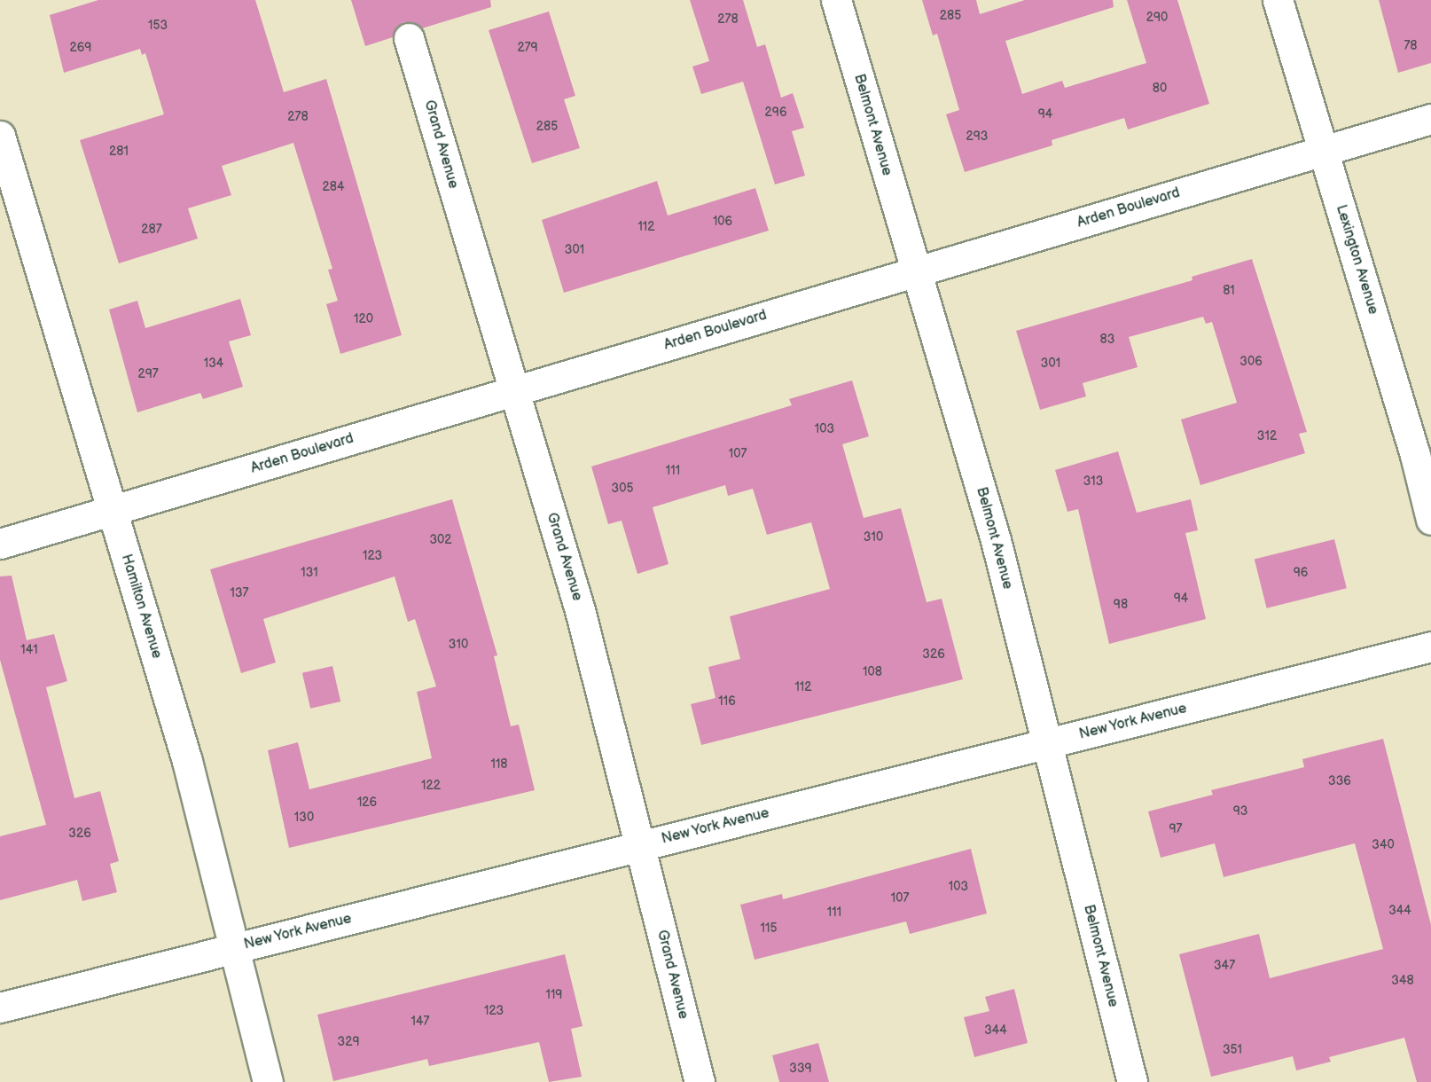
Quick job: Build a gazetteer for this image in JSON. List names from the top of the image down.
{
  "streets": {
    "street": [
      "Belmont Avenue",
      "Grand Avenue",
      "Arden Boulevard",
      "Lexington Avenue",
      "Hamilton Avenue",
      "New York Avenue"
    ]
  },
  "crossings": [
    ["Belmont Avenue", "Arden Boulevard"],
    ["Belmont Avenue", "New York Avenue"],
    ["Grand Avenue", "Arden Boulevard"],
    ["Grand Avenue", "New York Avenue"],
    ["Arden Boulevard", "Lexington Avenue"],
    ["Arden Boulevard", "Hamilton Avenue"],
    ["Hamilton Avenue", "New York Avenue"]
  ],
  "house_numbers": [
    "285",
    "290",
    "278",
    "153",
    "78",
    "269",
    "279",
    "80",
    "296",
    "94",
    "278",
    "285",
    "293",
    "281",
    "284",
    "106",
    "112",
    "287",
    "301",
    "81",
    "120",
    "83",
    "306",
    "134",
    "301",
    "297",
    "103",
    "312",
    "107",
    "111",
    "313",
    "305",
    "310",
    "302",
    "123",
    "131",
    "96",
    "137",
    "94",
    "98",
    "310",
    "141",
    "326",
    "108",
    "112",
    "116",
    "118",
    "336",
    "122",
    "126",
    "93",
    "130",
    "97",
    "326",
    "340",
    "103",
    "107",
    "344",
    "111",
    "115",
    "347",
    "348",
    "119",
    "123",
    "147",
    "344",
    "329",
    "351",
    "339"
  ]
}
